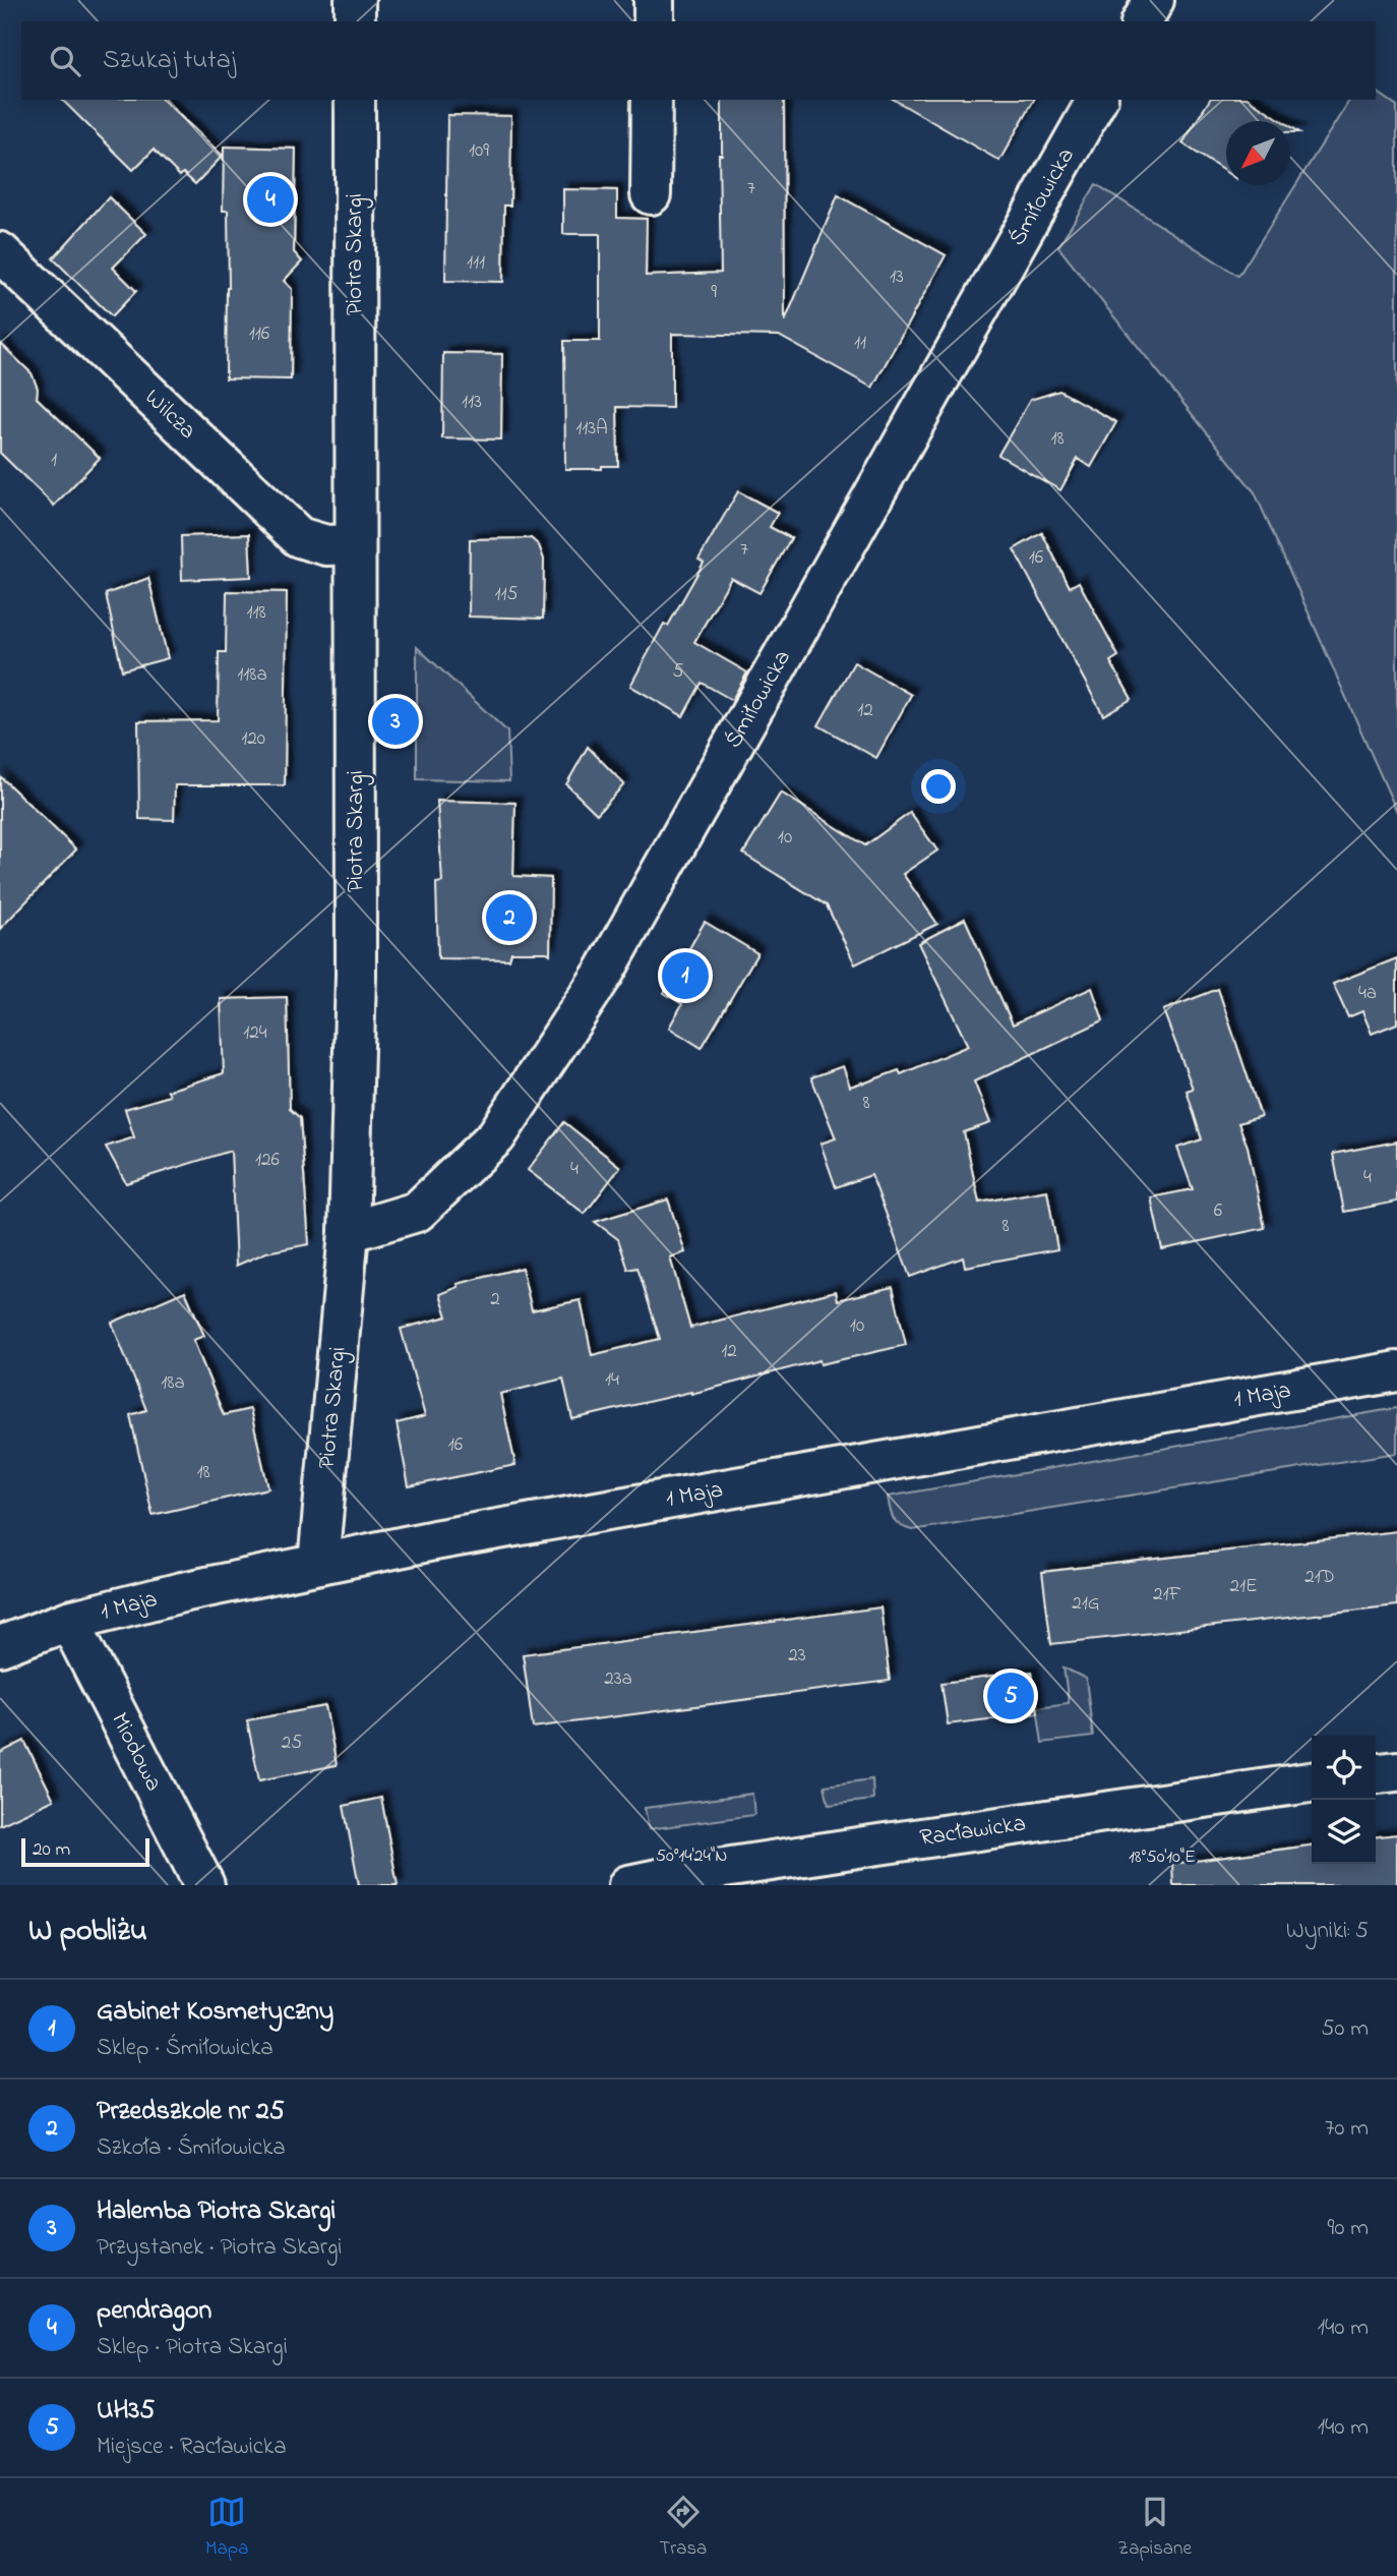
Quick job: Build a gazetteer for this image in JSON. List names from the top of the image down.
{
  "streets": {
    "street": [
      "Śmiłowicka",
      "Piotra Skargi",
      "Wilcza",
      "1 Maja",
      "Miodowa",
      "Racławicka"
    ]
  },
  "crossings": [
    ["Śmiłowicka", "Piotra Skargi"],
    ["Piotra Skargi", "Wilcza"],
    ["Piotra Skargi", "1 Maja"],
    ["1 Maja", "Miodowa"]
  ],
  "house_numbers": [
    "109",
    "7",
    "111",
    "13",
    "9",
    "116",
    "11",
    "113",
    "113A",
    "18",
    "1",
    "7",
    "16",
    "115",
    "118",
    "5",
    "118a",
    "12",
    "120",
    "10",
    "4a",
    "124",
    "8",
    "126",
    "4",
    "4",
    "6",
    "8",
    "2",
    "10",
    "12",
    "14",
    "18a",
    "16",
    "18",
    "21D",
    "21E",
    "21F",
    "21G",
    "23",
    "23a",
    "25"
  ],
  "scale_bar": "20 m",
  "north": "bottom left",
  "page": {
    "search": "Szukaj tutaj",
    "pins": [
      "4",
      "3",
      "2",
      "1",
      "5"
    ],
    "scale": "20 m",
    "heading": ["W pobliżu", "Wyniki: 5"],
    "list": [
      {
        "mark": "1",
        "name": "Gabinet Kosmetyczny",
        "note": "Sklep · Śmiłowicka",
        "value": "50 m"
      },
      {
        "mark": "2",
        "name": "Przedszkole nr 25",
        "note": "Szkoła · Śmiłowicka",
        "value": "70 m"
      },
      {
        "mark": "3",
        "name": "Halemba Piotra Skargi",
        "note": "Przystanek · Piotra Skargi",
        "value": "90 m"
      },
      {
        "mark": "4",
        "name": "pendragon",
        "note": "Sklep · Piotra Skargi",
        "value": "140 m"
      },
      {
        "mark": "5",
        "name": "UH35",
        "note": "Miejsce · Racławicka",
        "value": "140 m"
      }
    ],
    "nav": ["Mapa", "Trasa", "Zapisane"]
  },
  "coordinates": ["50°14'24\"N", "18°50'10\"E"]
}
